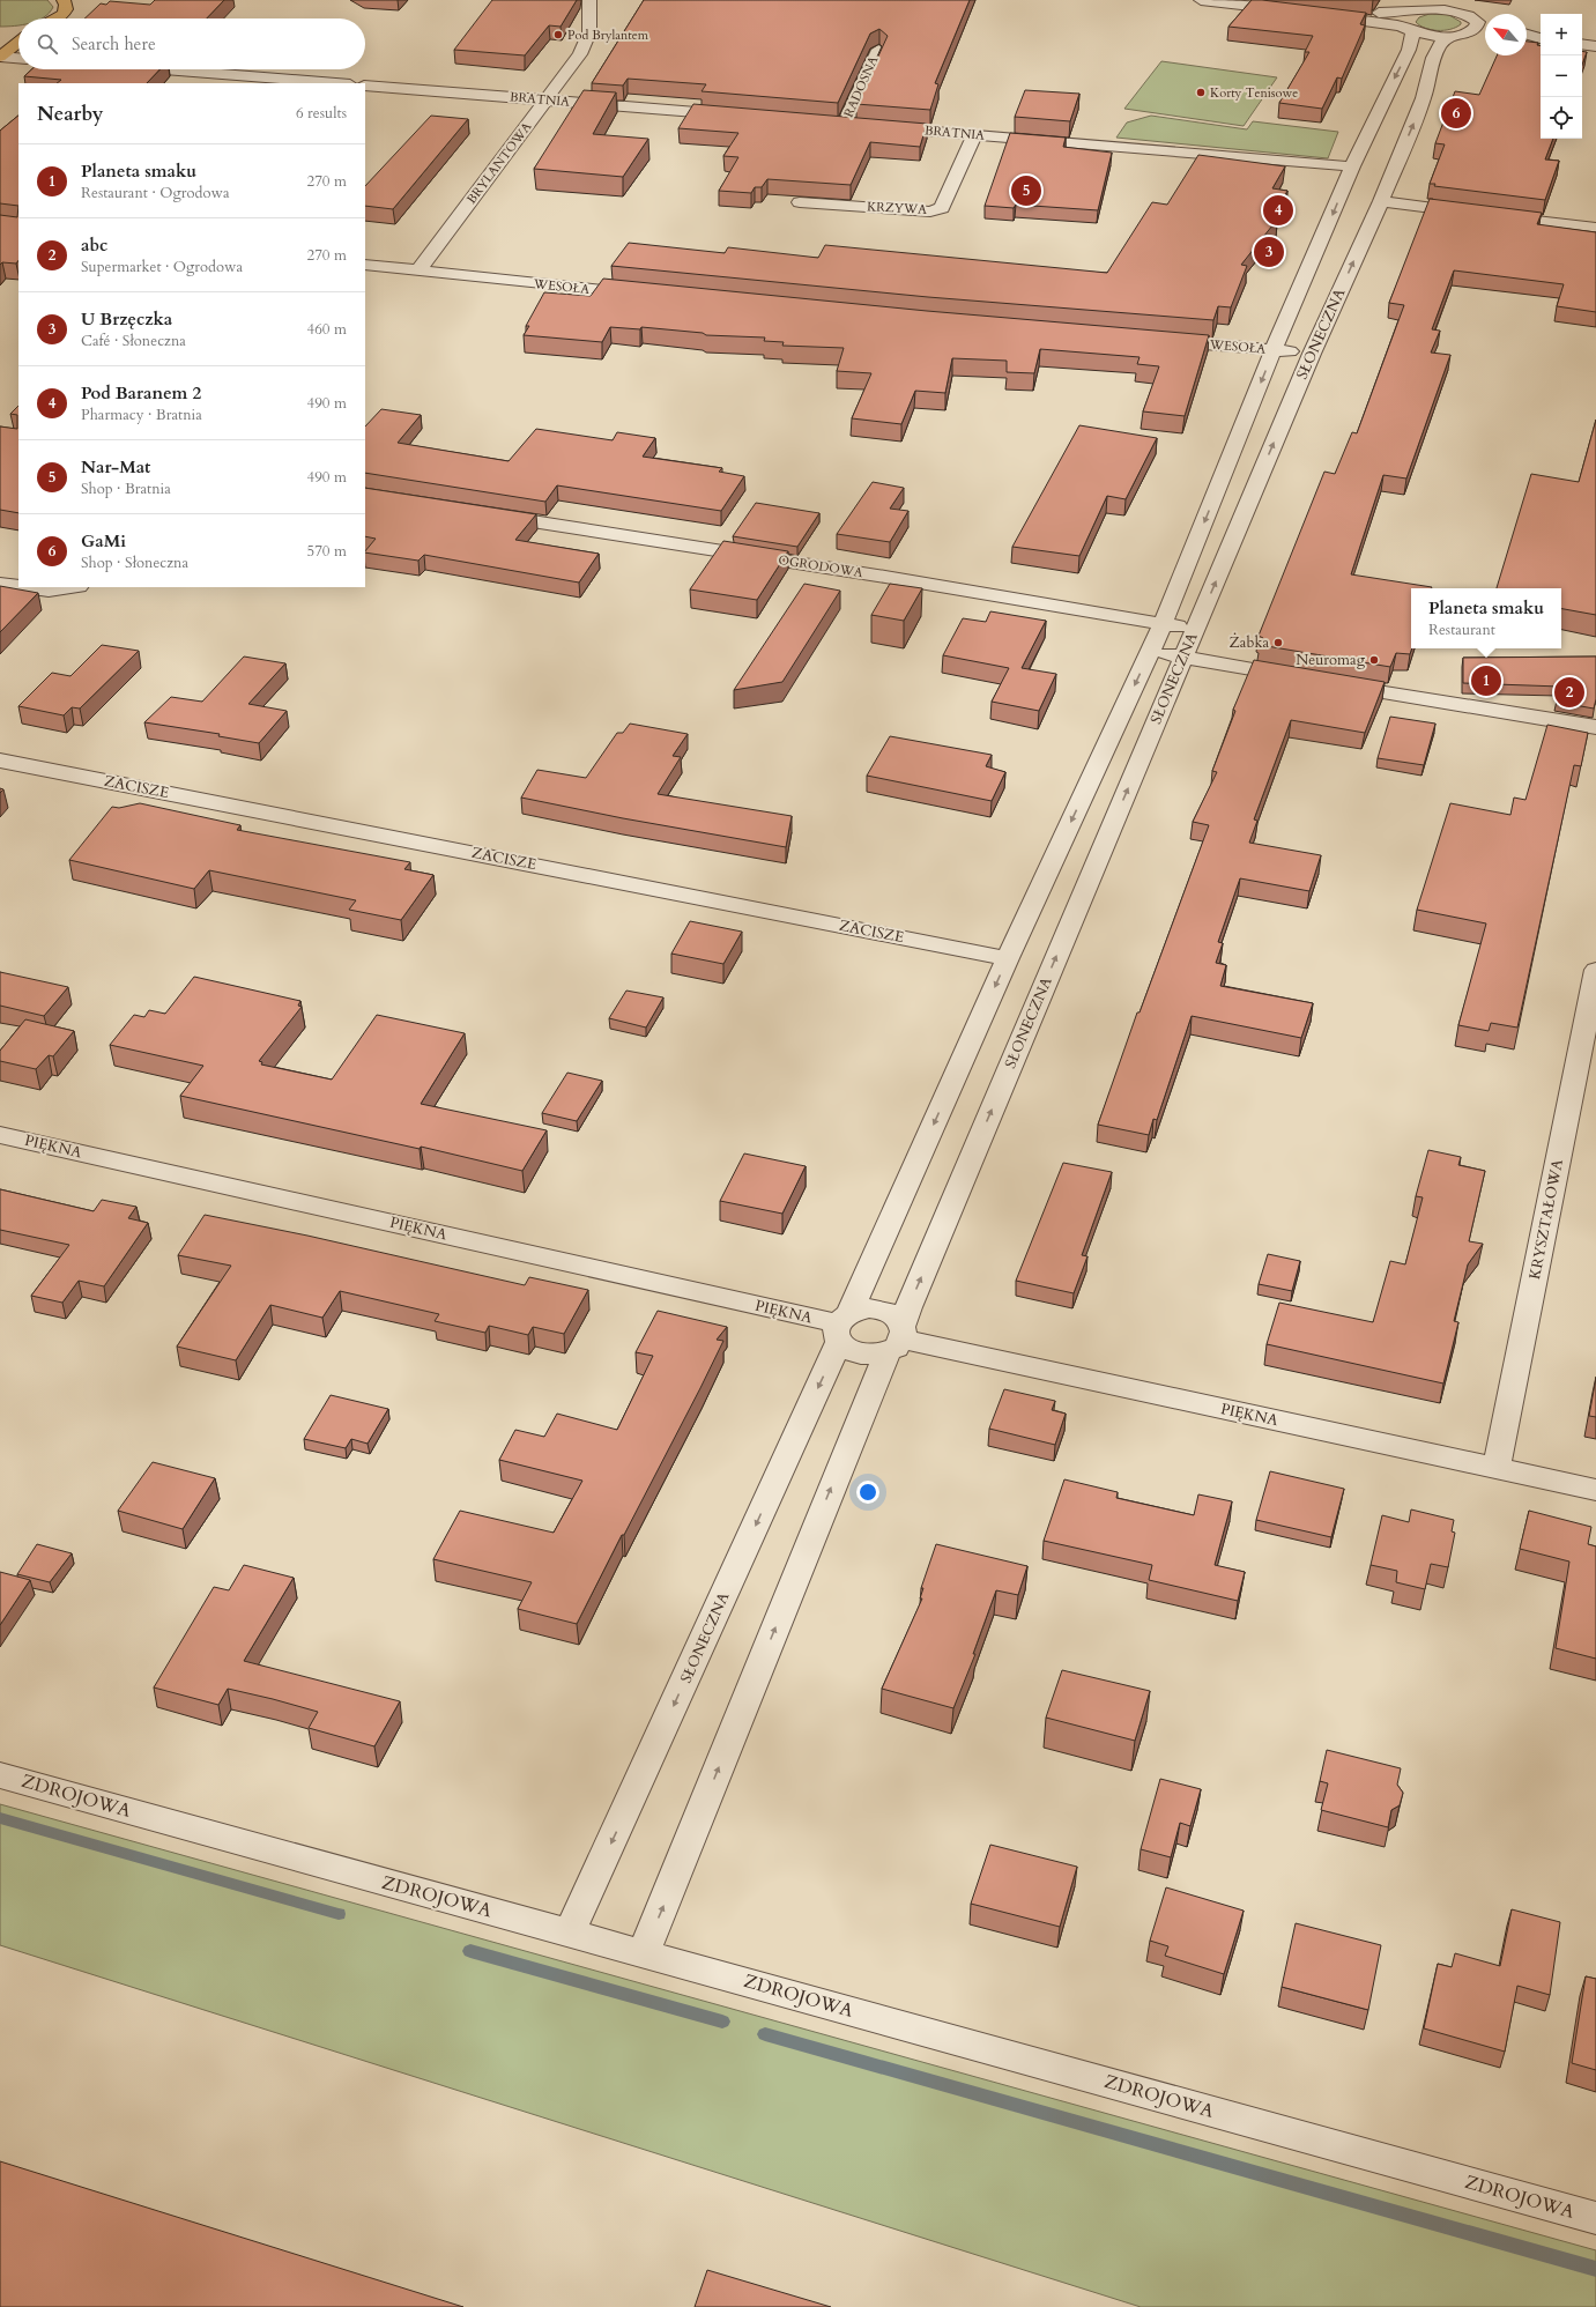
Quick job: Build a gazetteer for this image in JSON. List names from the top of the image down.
{
  "streets": {
    "street": [
      "RADOSNA",
      "BRATNIA",
      "BRYLANTOWA",
      "KRZYWA",
      "WESOŁA",
      "SŁONECZNA",
      "OGRODOWA",
      "ZACISZE",
      "PIĘKNA",
      "KRYSZTAŁOWA",
      "ZDROJOWA"
    ]
  },
  "crossings": [
    ["BRATNIA", "BRYLANTOWA"],
    ["BRATNIA", "KRZYWA"],
    ["BRATNIA", "SŁONECZNA"],
    ["BRYLANTOWA", "WESOŁA"],
    ["WESOŁA", "SŁONECZNA"],
    ["SŁONECZNA", "OGRODOWA"],
    ["SŁONECZNA", "ZACISZE"],
    ["SŁONECZNA", "PIĘKNA"],
    ["SŁONECZNA", "ZDROJOWA"],
    ["PIĘKNA", "KRYSZTAŁOWA"]
  ],
  "places": [
    "Pod Brylantem",
    "Korty Tenisowe",
    "Żabka",
    "Neuromag"
  ],
  "north": "top left",
  "page": {
    "map_buttons": ["+", "−"],
    "search": "Search here",
    "heading": ["Nearby", "6 results"],
    "pins": [
      "6",
      "5",
      "4",
      "3",
      "1",
      "2"
    ],
    "list": [
      {
        "mark": "1",
        "name": "Planeta smaku",
        "note": "Restaurant · Ogrodowa",
        "value": "270 m"
      },
      {
        "mark": "2",
        "name": "abc",
        "note": "Supermarket · Ogrodowa",
        "value": "270 m"
      },
      {
        "mark": "3",
        "name": "U Brzęczka",
        "note": "Café · Słoneczna",
        "value": "460 m"
      },
      {
        "mark": "4",
        "name": "Pod Baranem 2",
        "note": "Pharmacy · Bratnia",
        "value": "490 m"
      },
      {
        "mark": "5",
        "name": "Nar-Mat",
        "note": "Shop · Bratnia",
        "value": "490 m"
      },
      {
        "mark": "6",
        "name": "GaMi",
        "note": "Shop · Słoneczna",
        "value": "570 m"
      }
    ],
    "popup": ["Planeta smaku", "Restaurant"]
  }
}
